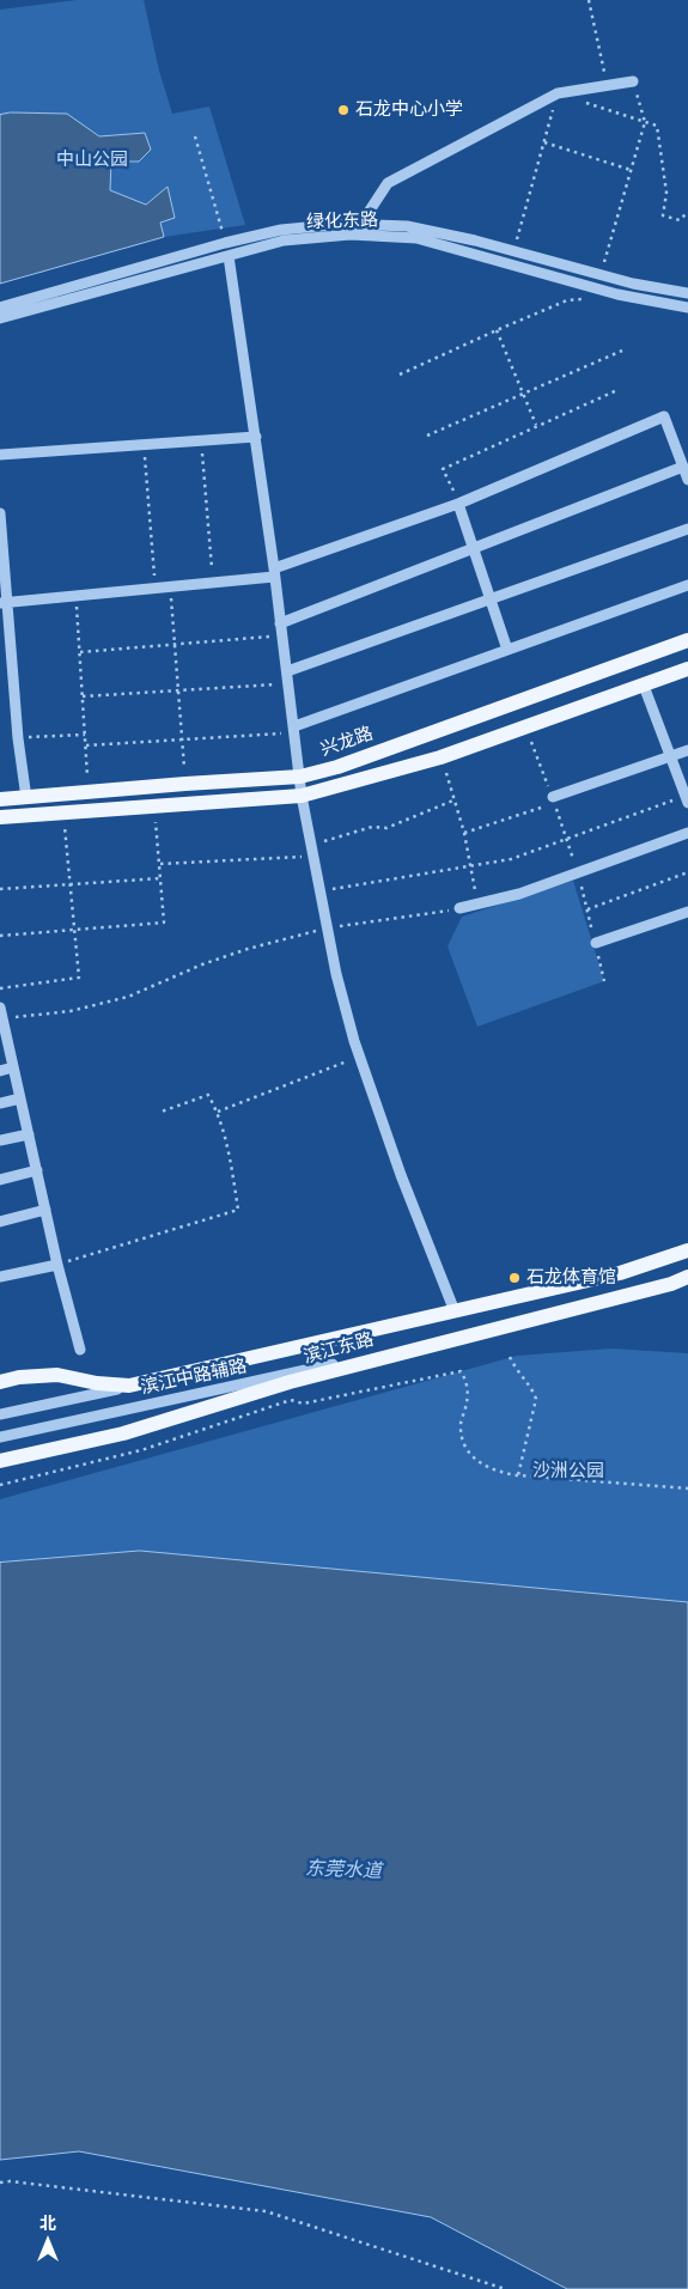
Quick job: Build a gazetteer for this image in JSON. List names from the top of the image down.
{
  "streets": {
    "main road": ["兴龙路", "滨江东路"],
    "street": ["绿化东路", "滨江中路辅路"]
  },
  "crossings": [
    ["滨江东路", "滨江中路辅路"]
  ],
  "water": ["东莞水道"],
  "parks": ["中山公园", "沙洲公园"],
  "places": ["石龙中心小学", "石龙体育馆"],
  "north": "top"
}
